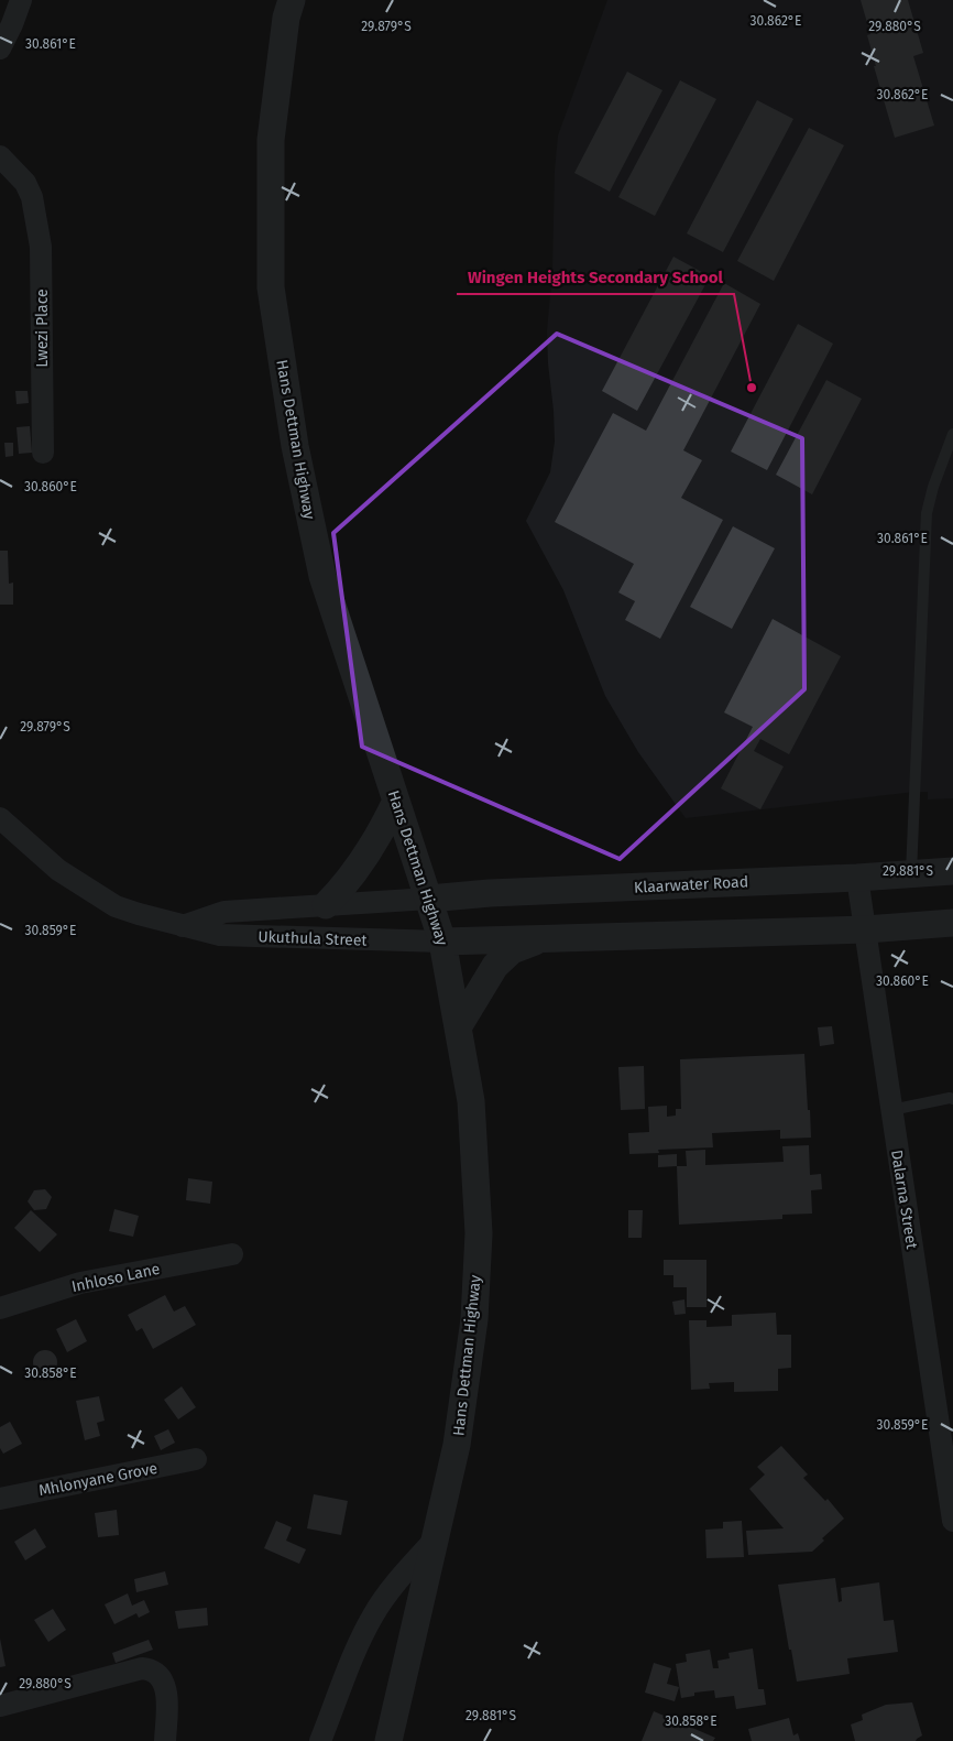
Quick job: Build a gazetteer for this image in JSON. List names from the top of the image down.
{
  "streets": {
    "street": [
      "Lwezi Place",
      "Hans Dettman Highway",
      "Klaarwater Road",
      "Ukuthula Street",
      "Dalarna Street",
      "Inhloso Lane",
      "Mhlonyane Grove"
    ]
  },
  "crossings": [
    ["Hans Dettman Highway", "Klaarwater Road"],
    ["Hans Dettman Highway", "Ukuthula Street"],
    ["Klaarwater Road", "Ukuthula Street"],
    ["Klaarwater Road", "Dalarna Street"]
  ],
  "places": ["Wingen Heights Secondary School"],
  "coordinates": [
    "30.862°E",
    "29.879°S",
    "29.880°S",
    "30.861°E",
    "30.860°E",
    "29.881°S",
    "30.859°E",
    "30.858°E"
  ]
}
